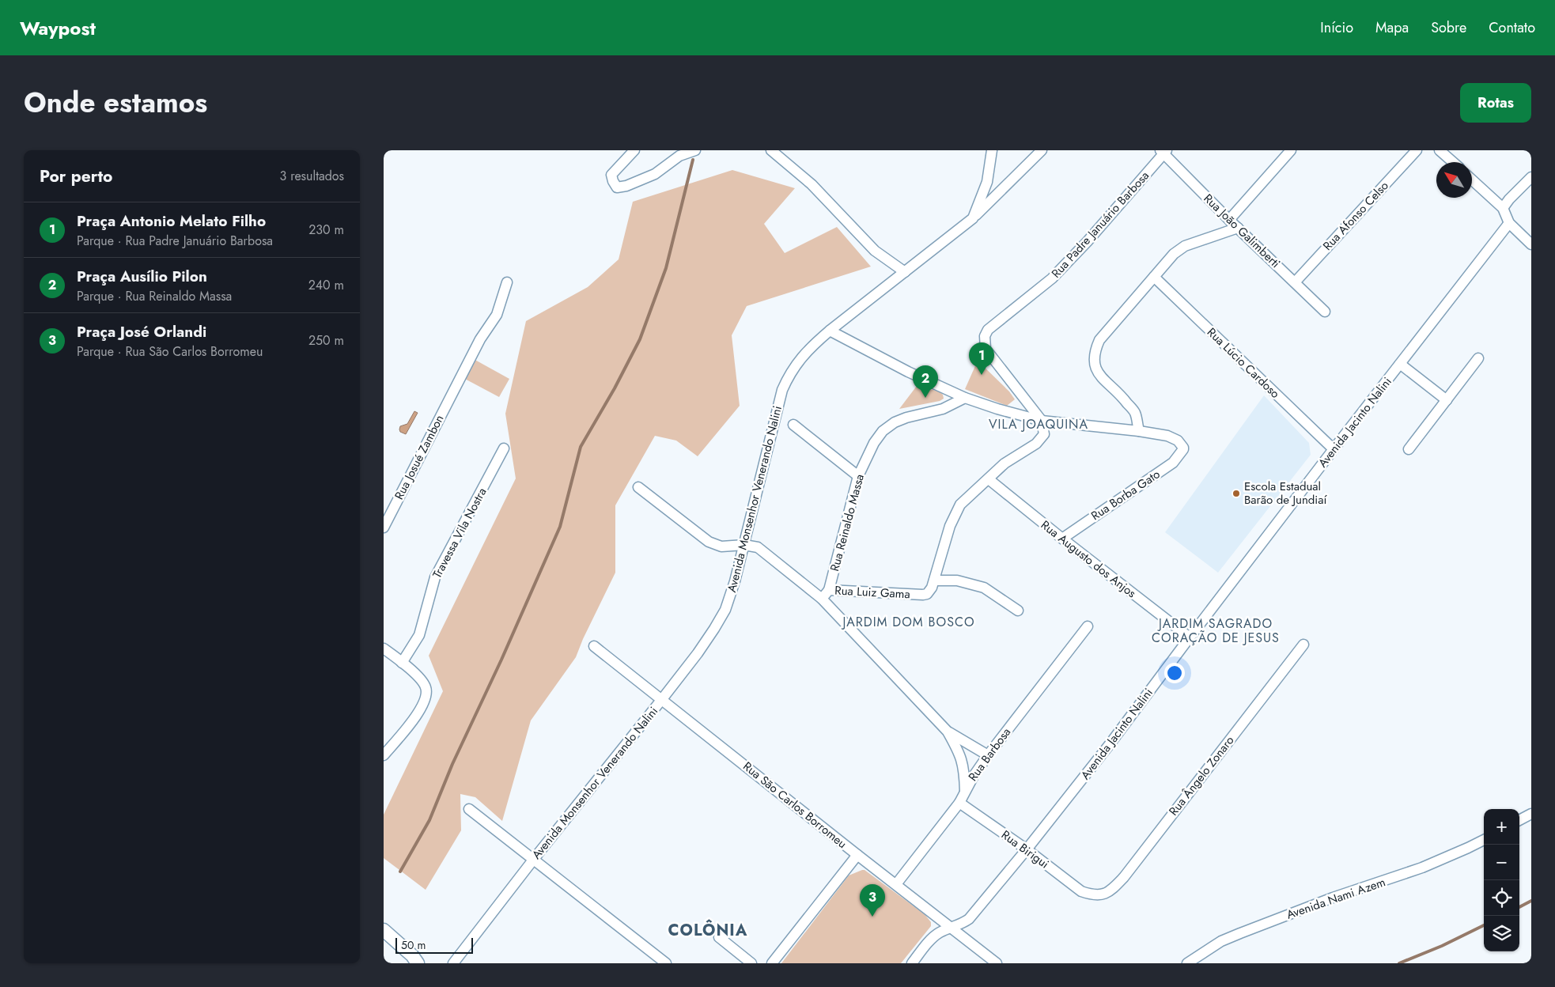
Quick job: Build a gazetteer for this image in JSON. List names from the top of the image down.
{
  "streets": {
    "street": [
      "Rua Afonso Celso",
      "Rua Padre Januário Barbosa",
      "Rua João Galimberti",
      "Rua Lúcio Cardoso",
      "Avenida Jacinto Nalini",
      "Rua Josué Zambon",
      "Rua Borba Gato",
      "Avenida Monsenhor Venerando Nalini",
      "Rua Reinaldo Massa",
      "Travessa Vila Nostra",
      "Rua Augusto dos Anjos",
      "Rua Luiz Gama",
      "Rua Barbosa",
      "Rua Ângelo Zonaro",
      "Rua São Carlos Borromeu",
      "Rua Birigui",
      "Avenida Nami Azem"
    ]
  },
  "crossings": [
    ["Rua Afonso Celso", "Rua João Galimberti"],
    ["Rua Padre Januário Barbosa", "Rua João Galimberti"],
    ["Rua Lúcio Cardoso", "Avenida Jacinto Nalini"],
    ["Avenida Jacinto Nalini", "Rua Augusto dos Anjos"],
    ["Avenida Jacinto Nalini", "Rua São Carlos Borromeu"],
    ["Avenida Jacinto Nalini", "Rua Birigui"],
    ["Rua Borba Gato", "Rua Augusto dos Anjos"],
    ["Avenida Monsenhor Venerando Nalini", "Rua São Carlos Borromeu"],
    ["Rua Reinaldo Massa", "Rua Luiz Gama"],
    ["Rua Barbosa", "Rua São Carlos Borromeu"],
    ["Rua Barbosa", "Rua Birigui"],
    ["Rua Ângelo Zonaro", "Rua Birigui"]
  ],
  "districts": [
    "VILA JOAQUINA",
    "JARDIM DOM BOSCO",
    "JARDIM SAGRADO CORAÇÃO DE JESUS",
    "COLÔNIA"
  ],
  "places": ["Escola Estadual Barão de Jundiaí"],
  "scale_bar": "50 m",
  "north": "top left",
  "page": {
    "header": "Waypost",
    "nav": [
      "Início",
      "Mapa",
      "Sobre",
      "Contato"
    ],
    "title": "Onde estamos",
    "buttons": "Rotas",
    "heading": ["Por perto", "3 resultados"],
    "list": [
      {
        "mark": "1",
        "name": "Praça Antonio Melato Filho",
        "note": "Parque · Rua Padre Januário Barbosa",
        "value": "230 m"
      },
      {
        "mark": "2",
        "name": "Praça Ausílio Pilon",
        "note": "Parque · Rua Reinaldo Massa",
        "value": "240 m"
      },
      {
        "mark": "3",
        "name": "Praça José Orlandi",
        "note": "Parque · Rua São Carlos Borromeu",
        "value": "250 m"
      }
    ],
    "pins": ["1", "2", "3"],
    "map_buttons": ["+", "−"],
    "scale": "50 m"
  }
}
